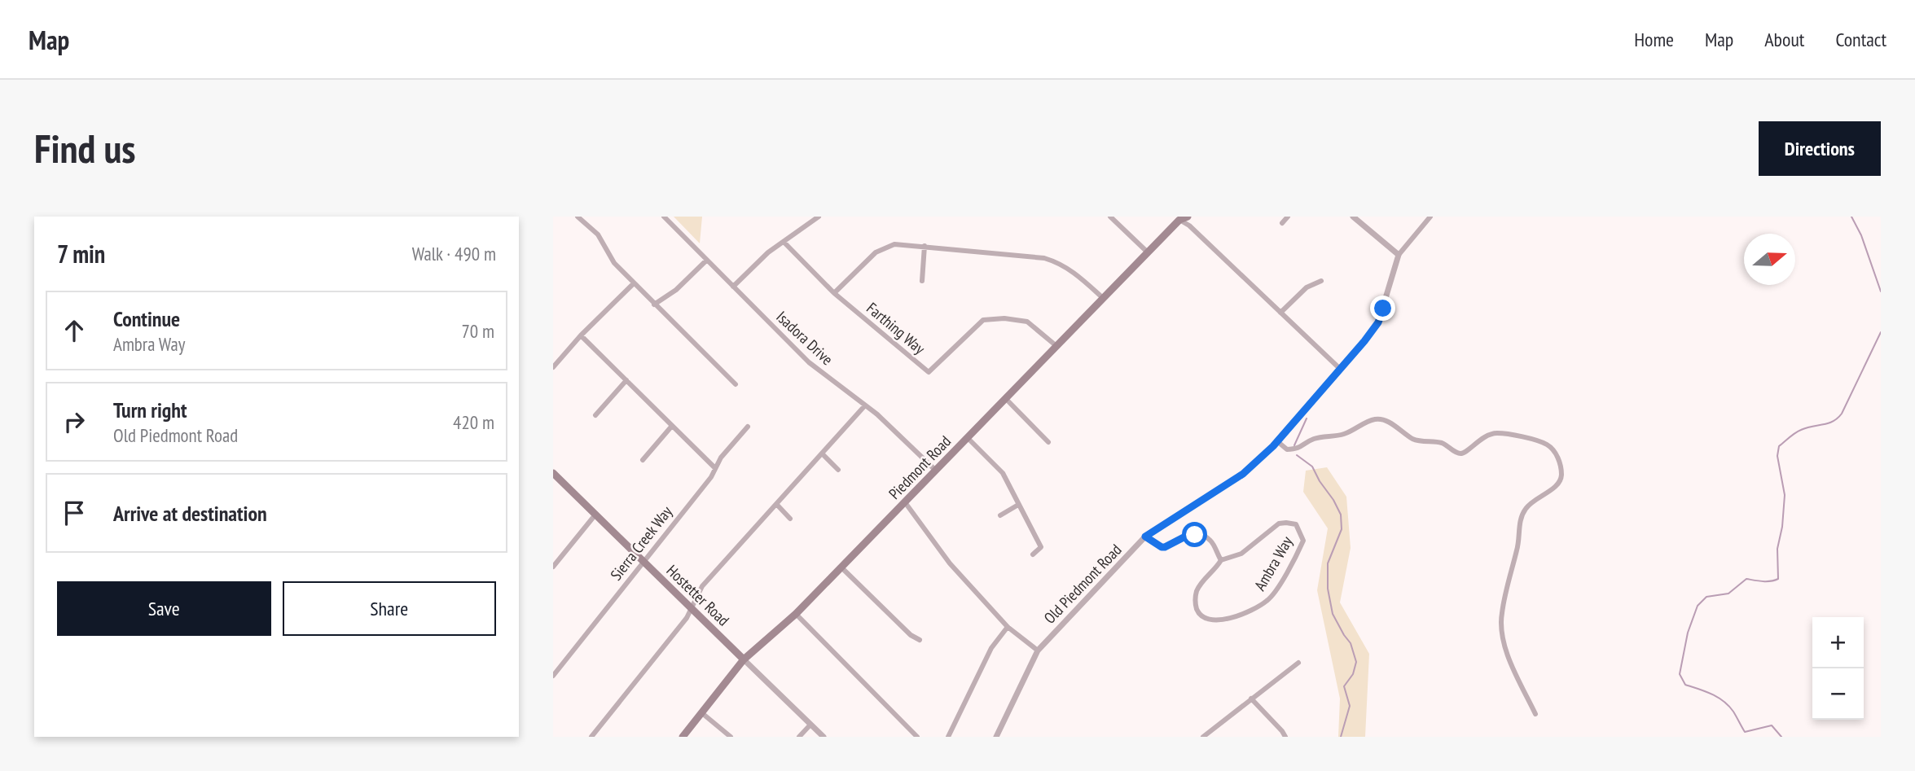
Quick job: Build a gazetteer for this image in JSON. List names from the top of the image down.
{
  "streets": {
    "main road": ["Piedmont Road", "Hostetter Road"],
    "street": [
      "Farthing Way",
      "Isadora Drive",
      "Sierra Creek Way",
      "Ambra Way",
      "Old Piedmont Road"
    ]
  },
  "crossings": [
    ["Farthing Way", "Piedmont Road"],
    ["Isadora Drive", "Piedmont Road"],
    ["Piedmont Road", "Hostetter Road"],
    ["Sierra Creek Way", "Hostetter Road"]
  ],
  "north": "right",
  "page": {
    "header": "Map",
    "nav": [
      "Home",
      "Map",
      "About",
      "Contact"
    ],
    "buttons": [
      "Directions",
      ["Save", "Share"]
    ],
    "title": "Find us",
    "heading": ["7 min", "Walk · 490 m"],
    "list": [
      ["Continue", "Ambra Way", "70 m"],
      ["Turn right", "Old Piedmont Road", "420 m"],
      "Arrive at destination"
    ],
    "map_buttons": ["+", "−"]
  }
}
